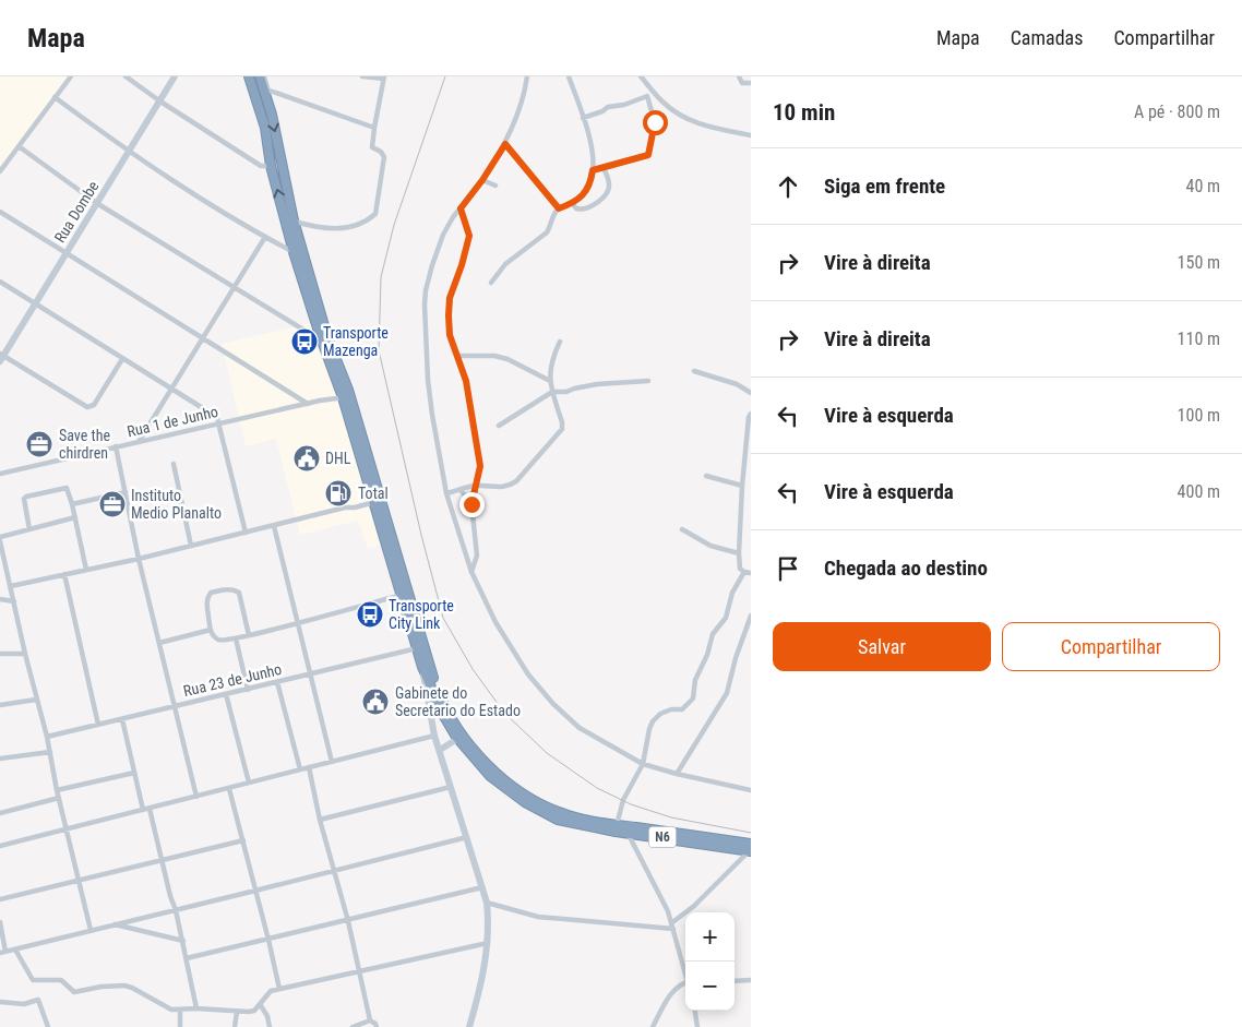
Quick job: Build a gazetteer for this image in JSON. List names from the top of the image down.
{
  "streets": {
    "highway": ["N6"],
    "street": ["Rua Dombe", "Rua 1 de Junho", "Rua 23 de Junho"]
  },
  "crossings": [
    ["Rua 1 de Junho", "N6"],
    ["Rua 23 de Junho", "N6"]
  ],
  "places": {
    "bus stop": ["Transporte Mazenga", "Transporte City Link"],
    "office": ["Save the chirdren", "Instituto Medio Planalto"],
    "public building": ["DHL", "Gabinete do Secretario do Estado"],
    "fuel station": ["Total"]
  },
  "page": {
    "header": "Mapa",
    "nav": ["Mapa", "Camadas", "Compartilhar"],
    "heading": ["10 min", "A pé · 800 m"],
    "list": [
      ["Siga em frente", "40 m"],
      ["Vire à direita", "150 m"],
      ["Vire à direita", "110 m"],
      ["Vire à esquerda", "100 m"],
      ["Vire à esquerda", "400 m"],
      "Chegada ao destino"
    ],
    "buttons": ["Salvar", "Compartilhar"],
    "map_buttons": ["+", "−"]
  }
}
